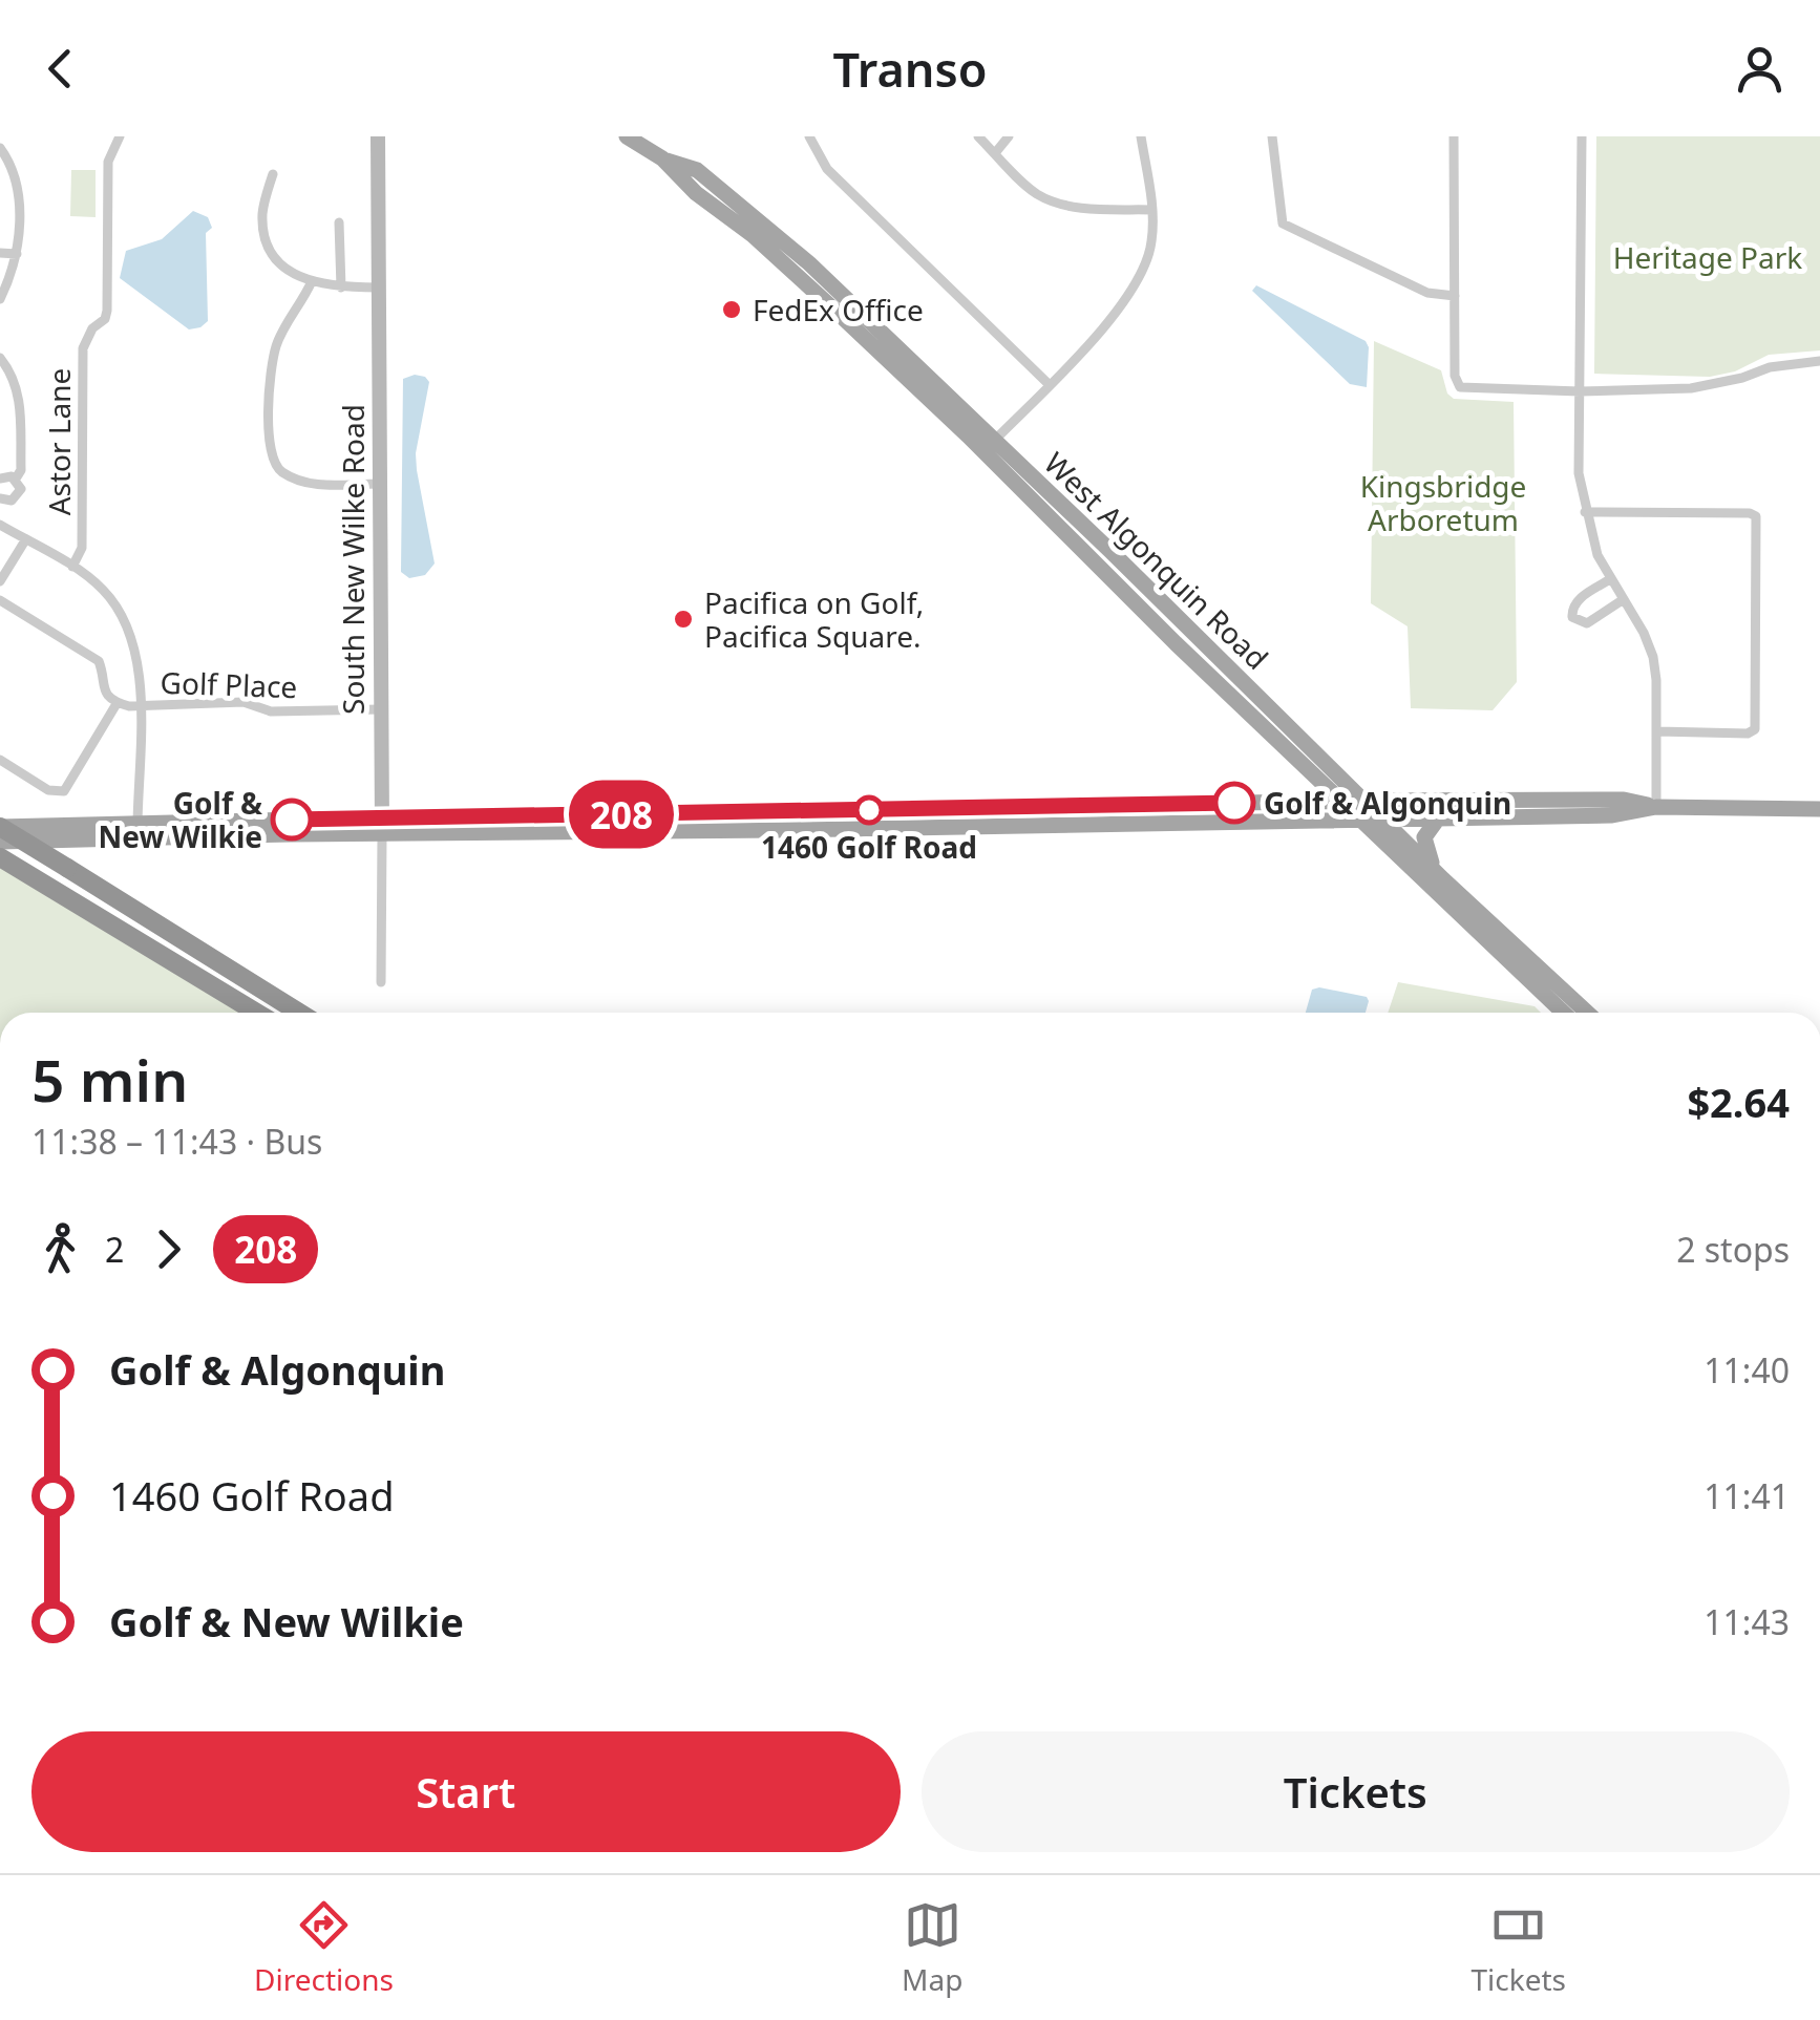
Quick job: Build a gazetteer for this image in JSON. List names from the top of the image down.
{
  "streets": {
    "main road": ["South New Wilke Road", "West Algonquin Road"],
    "street": ["Astor Lane", "Golf Place"]
  },
  "crossings": [
    ["South New Wilke Road", "Golf Place"]
  ],
  "parks": ["Heritage Park", "Kingsbridge Arboretum"],
  "places": [
    "FedEx Office",
    "Pacifica on Golf, Pacifica Square.",
    "Golf & Algonquin",
    "1460 Golf Road",
    "Golf & New Wilkie"
  ],
  "lines": ["bus line 208"],
  "page": {
    "header": "Transo",
    "on_map": "208",
    "heading": ["5 min", "11:38 – 11:43 · Bus", "$2.64"],
    "legs": ["2", "208", "2 stops"],
    "list": [
      {
        "name": "Golf & Algonquin",
        "value": "11:40"
      },
      {
        "name": "1460 Golf Road",
        "value": "11:41"
      },
      {
        "name": "Golf & New Wilkie",
        "value": "11:43"
      }
    ],
    "buttons": ["Start", "Tickets"],
    "tabs": ["Directions", "Map", "Tickets"]
  }
}
